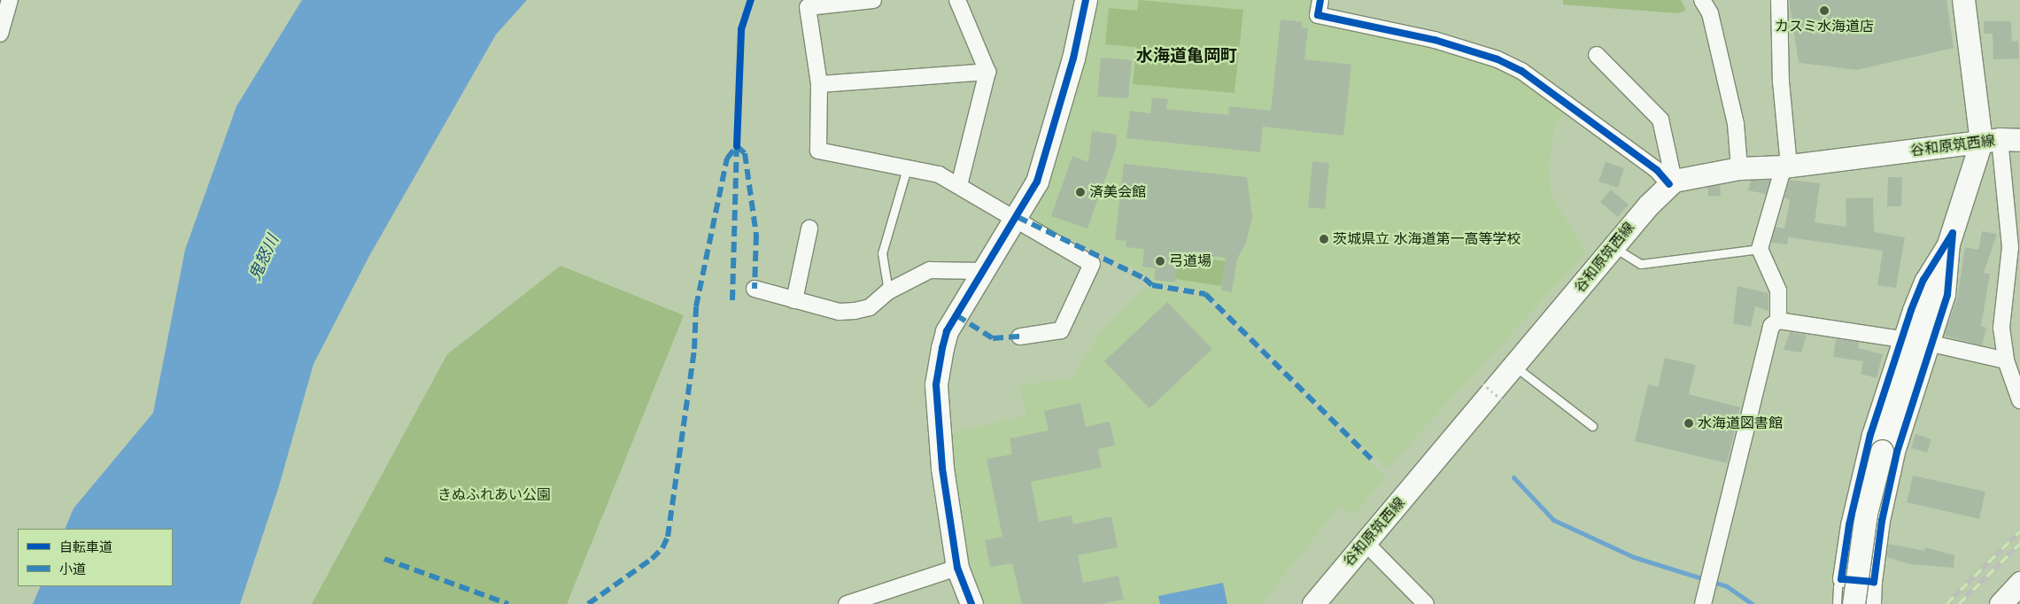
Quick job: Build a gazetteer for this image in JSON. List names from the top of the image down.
{
  "streets": {
    "street": ["谷和原筑西線"]
  },
  "districts": ["水海道亀岡町"],
  "water": ["鬼怒川"],
  "parks": ["きぬふれあい公園"],
  "places": [
    "カスミ水海道店",
    "済美会館",
    "茨城県立 水海道第一高等学校",
    "弓道場",
    "水海道図書館"
  ],
  "legend": ["自転車道", "小道"]
}
